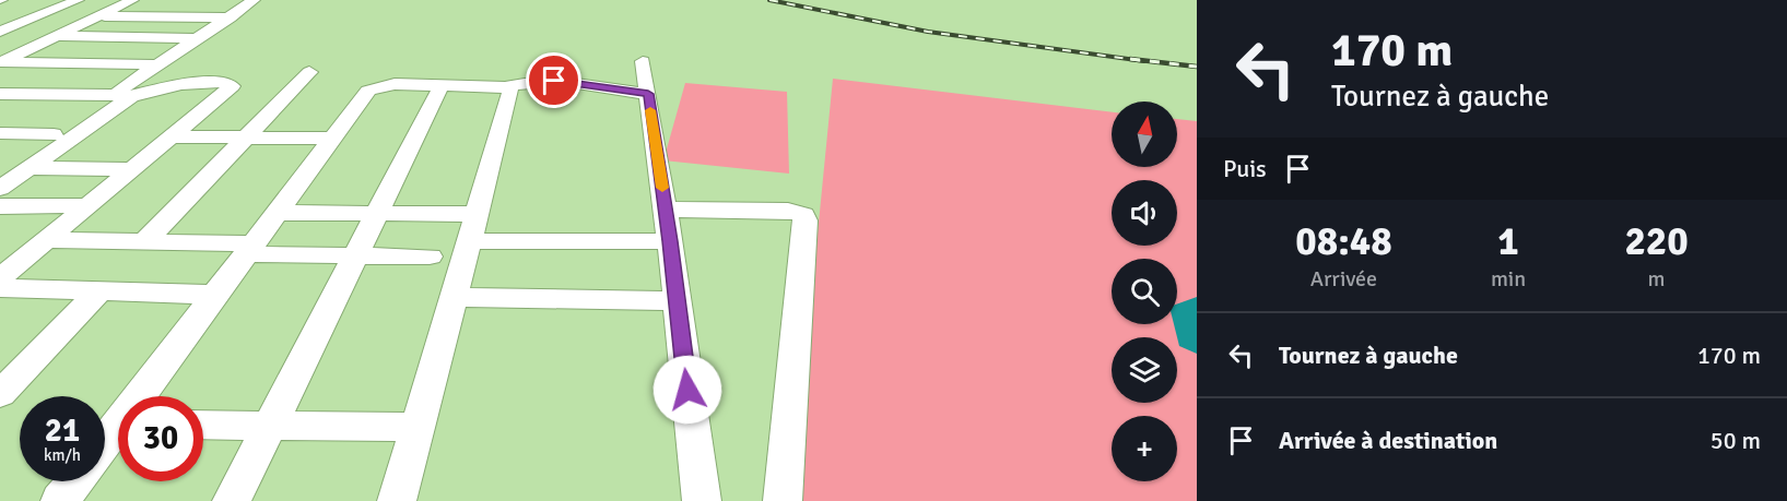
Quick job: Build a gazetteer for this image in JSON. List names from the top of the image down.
{
  "north": "top",
  "page": {
    "turn": ["170 m", "Tournez à gauche"],
    "map_buttons": "+",
    "then": "Puis",
    "eta": [
      "08:48",
      "Arrivée",
      "1",
      "min",
      "220",
      "m"
    ],
    "list": [
      {
        "name": "Tournez à gauche",
        "value": "170 m"
      },
      {
        "name": "Arrivée à destination",
        "value": "50 m"
      }
    ],
    "speed": "21 km/h",
    "limit": "30"
  }
}
